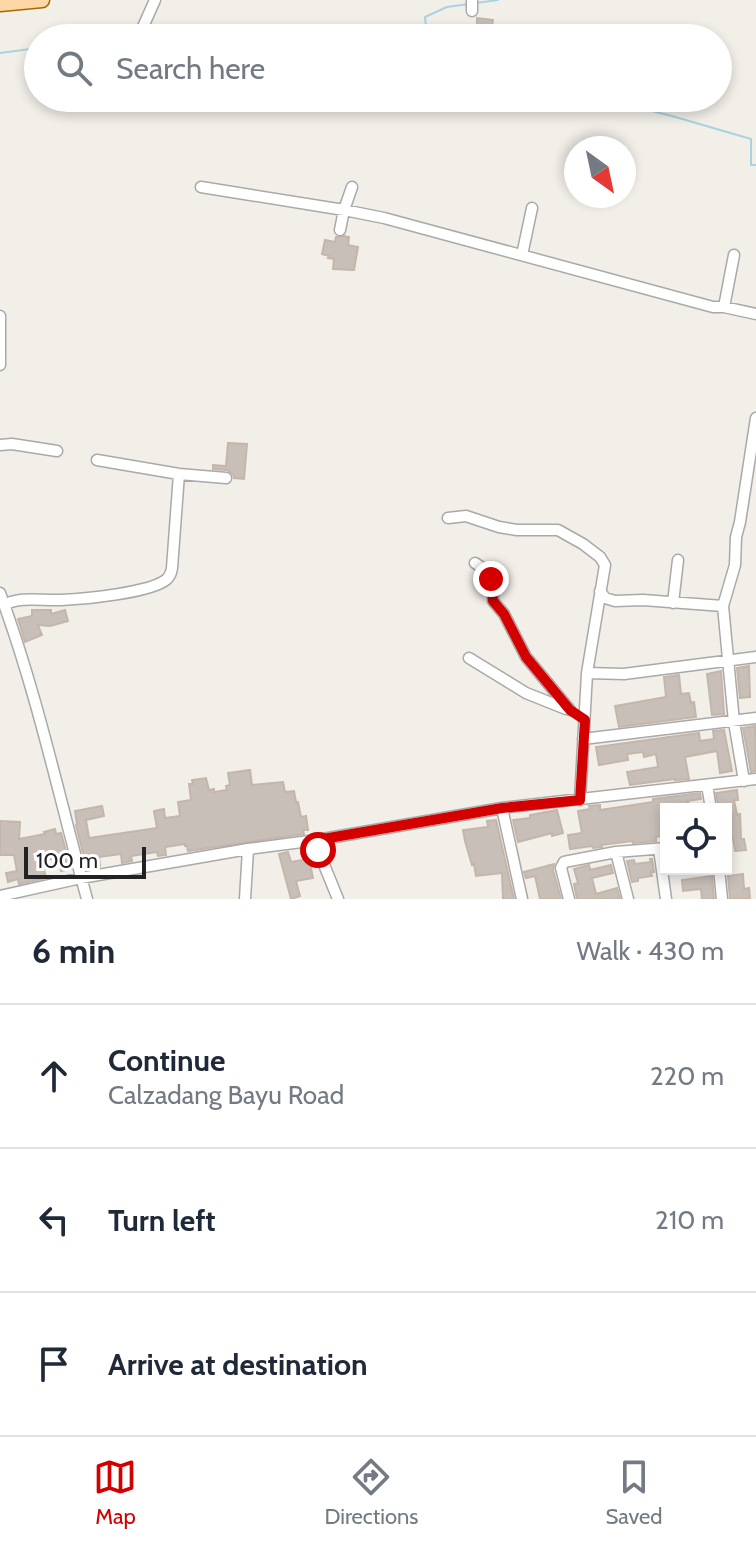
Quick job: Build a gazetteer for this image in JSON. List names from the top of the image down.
{
  "scale_bar": "100 m",
  "north": "bottom right",
  "page": {
    "search": "Search here",
    "scale": "100 m",
    "heading": ["6 min", "Walk · 430 m"],
    "list": [
      ["Continue", "Calzadang Bayu Road", "220 m"],
      ["Turn left", "210 m"],
      "Arrive at destination"
    ],
    "nav": ["Map", "Directions", "Saved"]
  }
}
